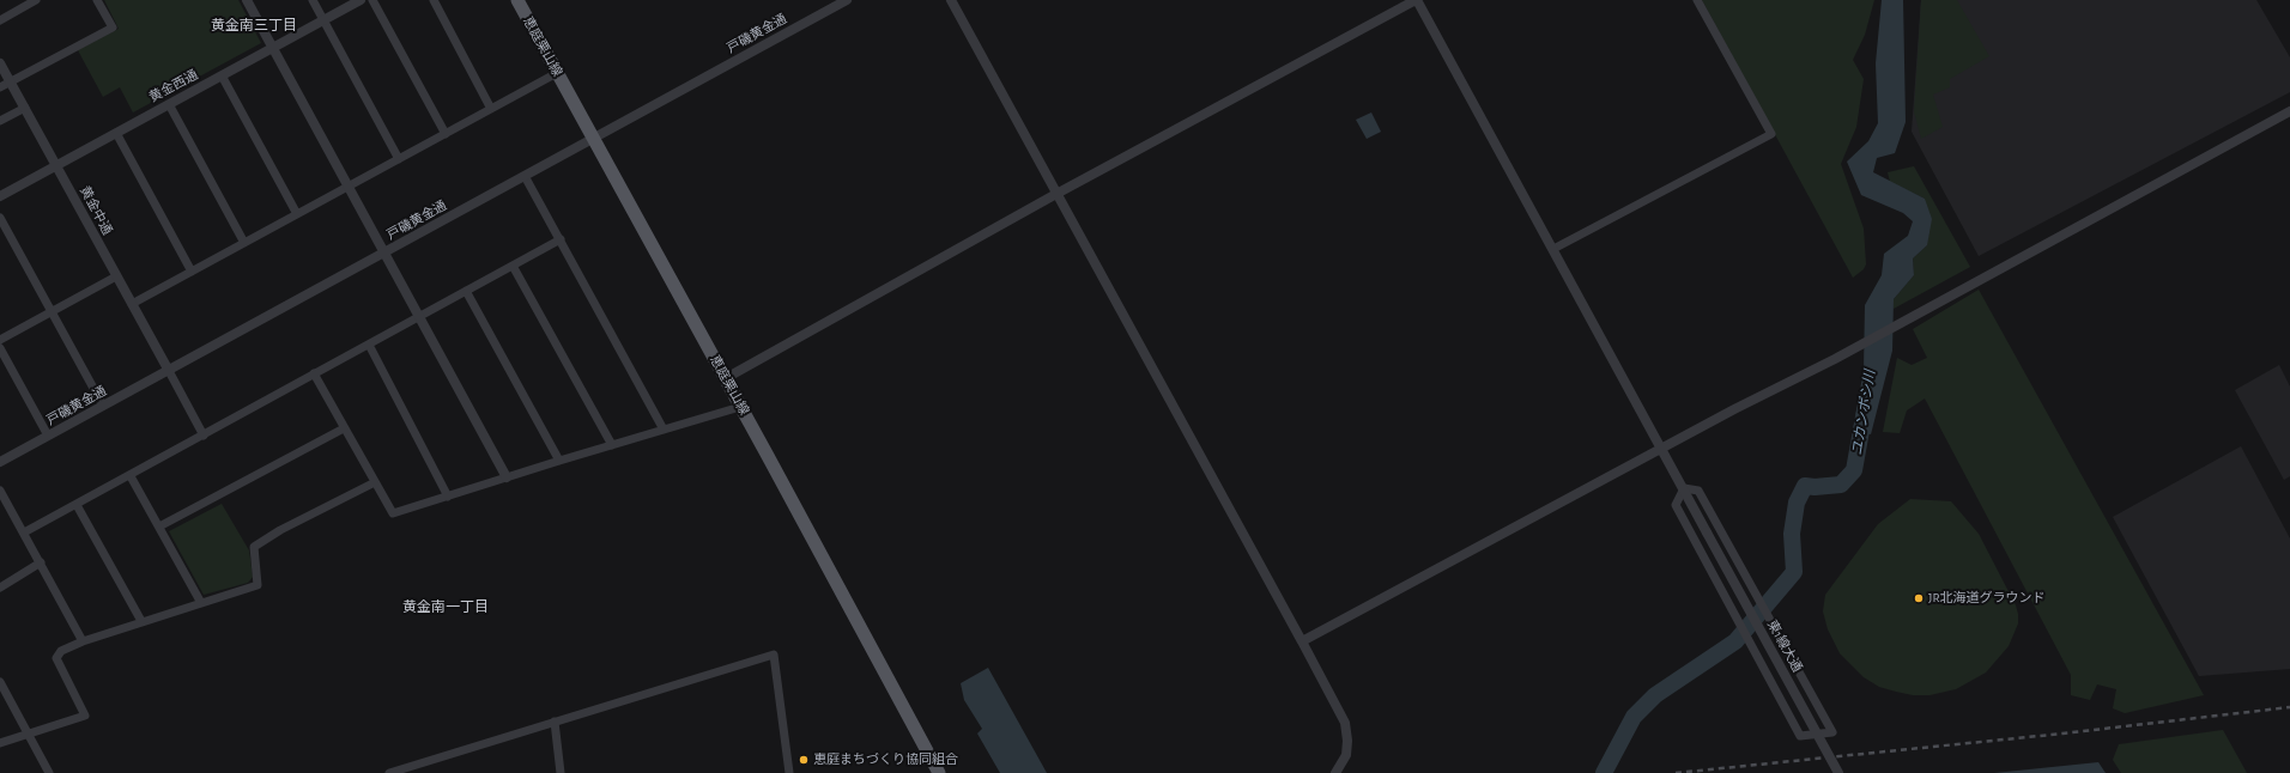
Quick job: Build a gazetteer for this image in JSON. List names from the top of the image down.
{
  "streets": {
    "main road": ["恵庭栗山線"],
    "street": [
      "戸磯黄金通",
      "黄金西通",
      "黄金中通",
      "東1線大通"
    ]
  },
  "crossings": [
    ["戸磯黄金通", "恵庭栗山線"],
    ["戸磯黄金通", "黄金中通"],
    ["黄金西通", "黄金中通"]
  ],
  "districts": ["黄金南三丁目", "黄金南一丁目"],
  "water": ["ユカンボシ川"],
  "places": ["JR北海道グラウンド", "恵庭まちづくり協同組合"]
}
